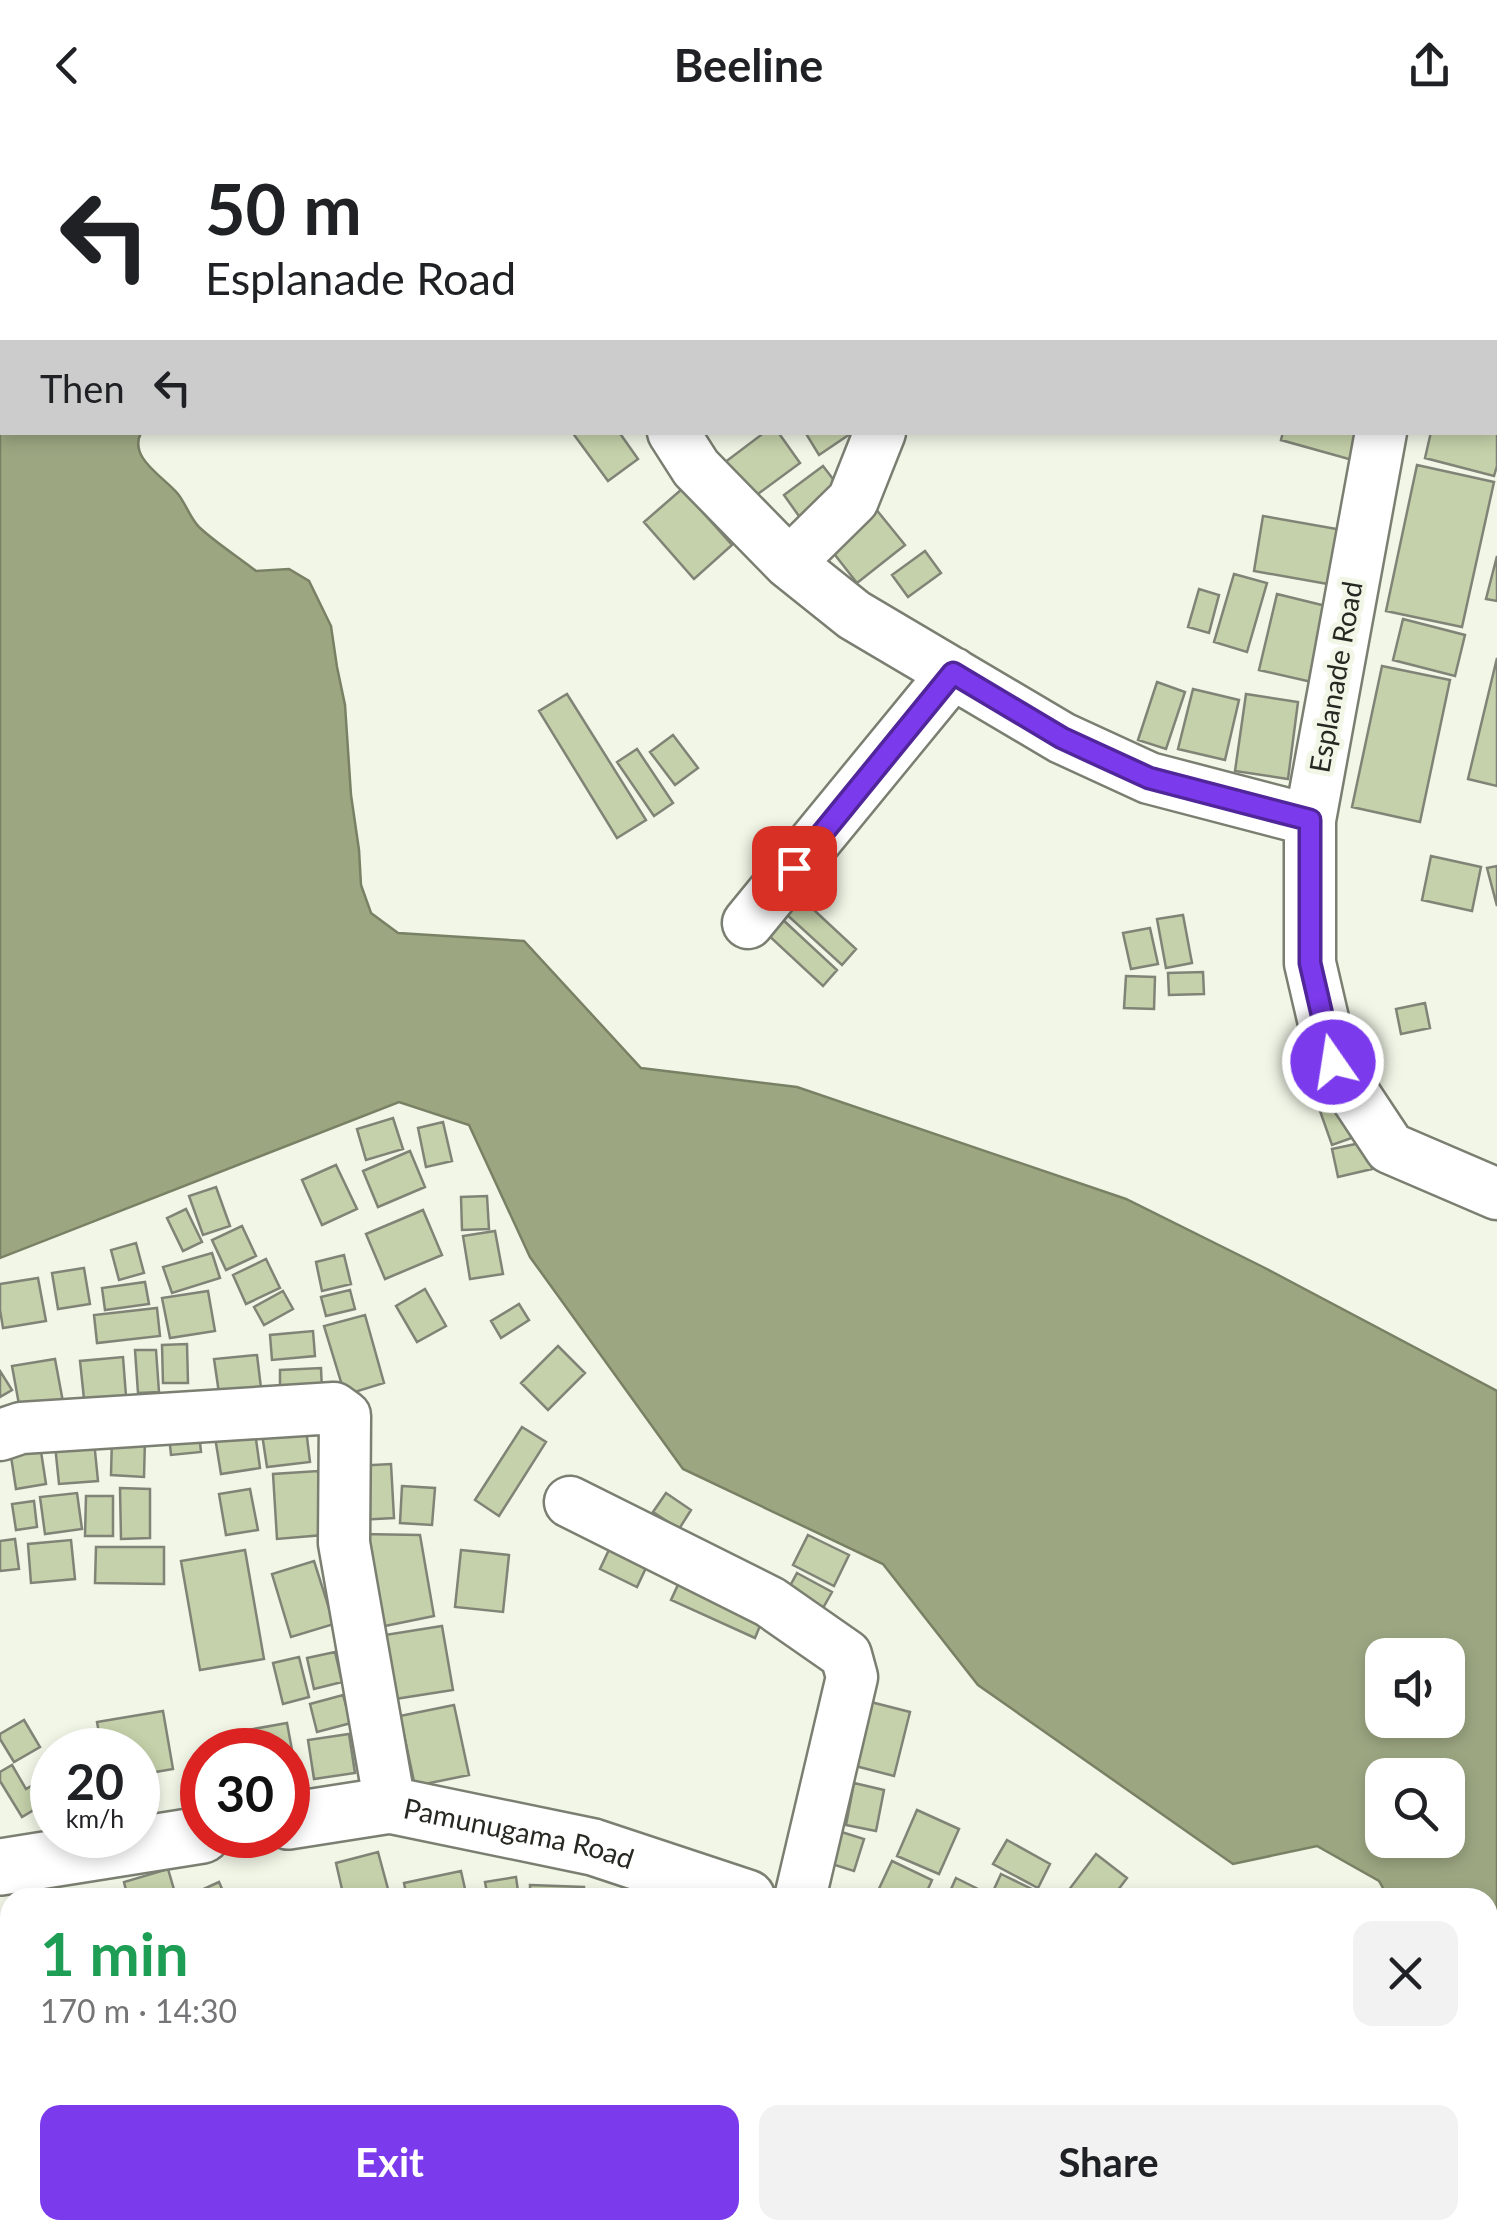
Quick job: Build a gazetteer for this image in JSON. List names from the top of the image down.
{
  "streets": {
    "main road": ["Pamunugama Road"],
    "street": ["Esplanade Road"]
  },
  "page": {
    "header": "Beeline",
    "turn": ["50 m", "Esplanade Road"],
    "then": "Then",
    "speed": "20 km/h",
    "limit": "30",
    "heading": ["1 min", "170 m · 14:30"],
    "buttons": ["Exit", "Share"]
  }
}
